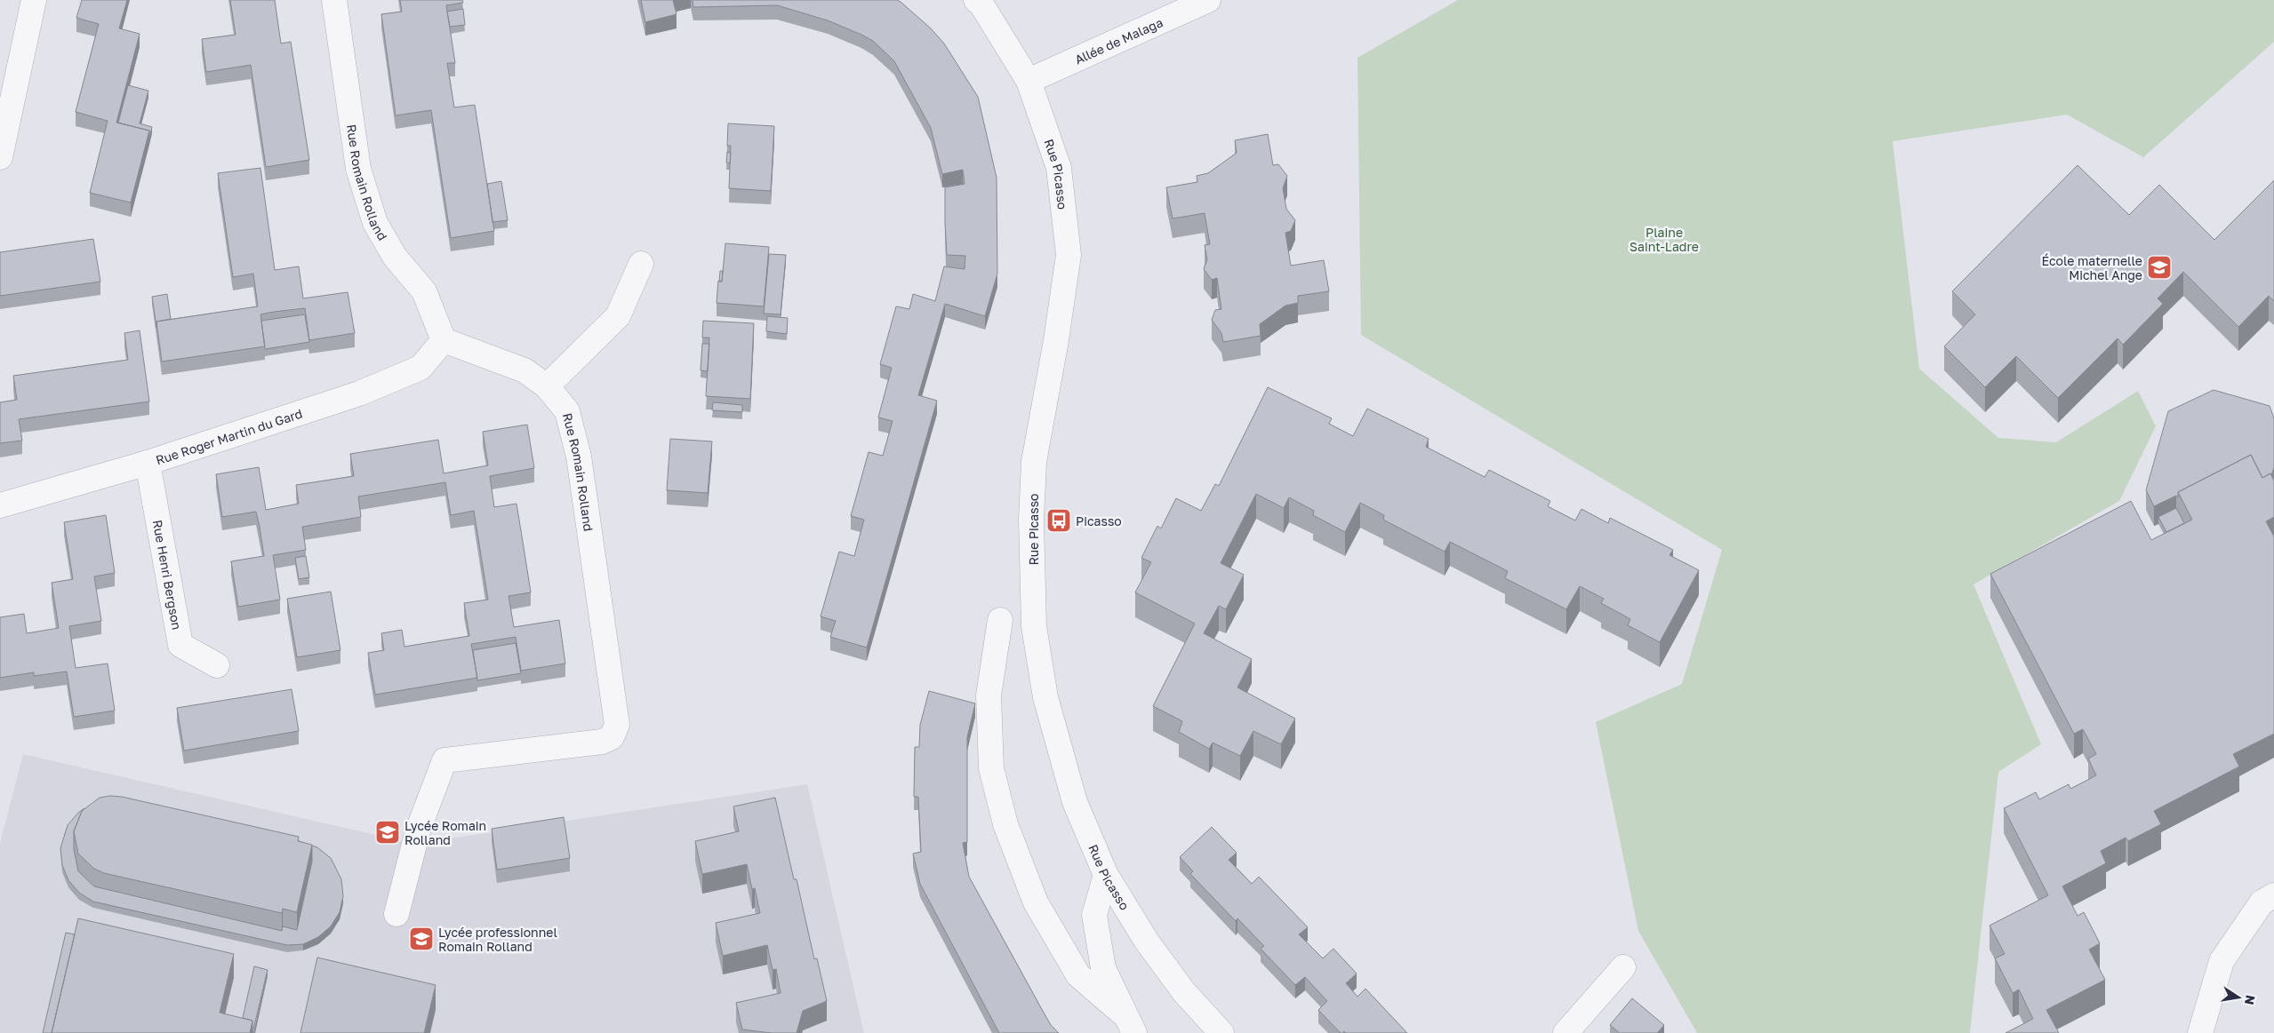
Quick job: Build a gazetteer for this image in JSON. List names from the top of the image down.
{
  "streets": {
    "street": [
      "Allée de Malaga",
      "Rue Picasso",
      "Rue Romain Rolland",
      "Rue Roger Martin du Gard",
      "Rue Henri Bergson"
    ]
  },
  "crossings": [
    ["Allée de Malaga", "Rue Picasso"],
    ["Rue Romain Rolland", "Rue Roger Martin du Gard"],
    ["Rue Roger Martin du Gard", "Rue Henri Bergson"]
  ],
  "parks": ["Plaine Saint-Ladre"],
  "places": {
    "school or university": ["École maternelle Michel Ange", "Lycée Romain Rolland", "Lycée professionnel Romain Rolland"],
    "bus stop": ["Picasso"]
  },
  "north": "right"
}
